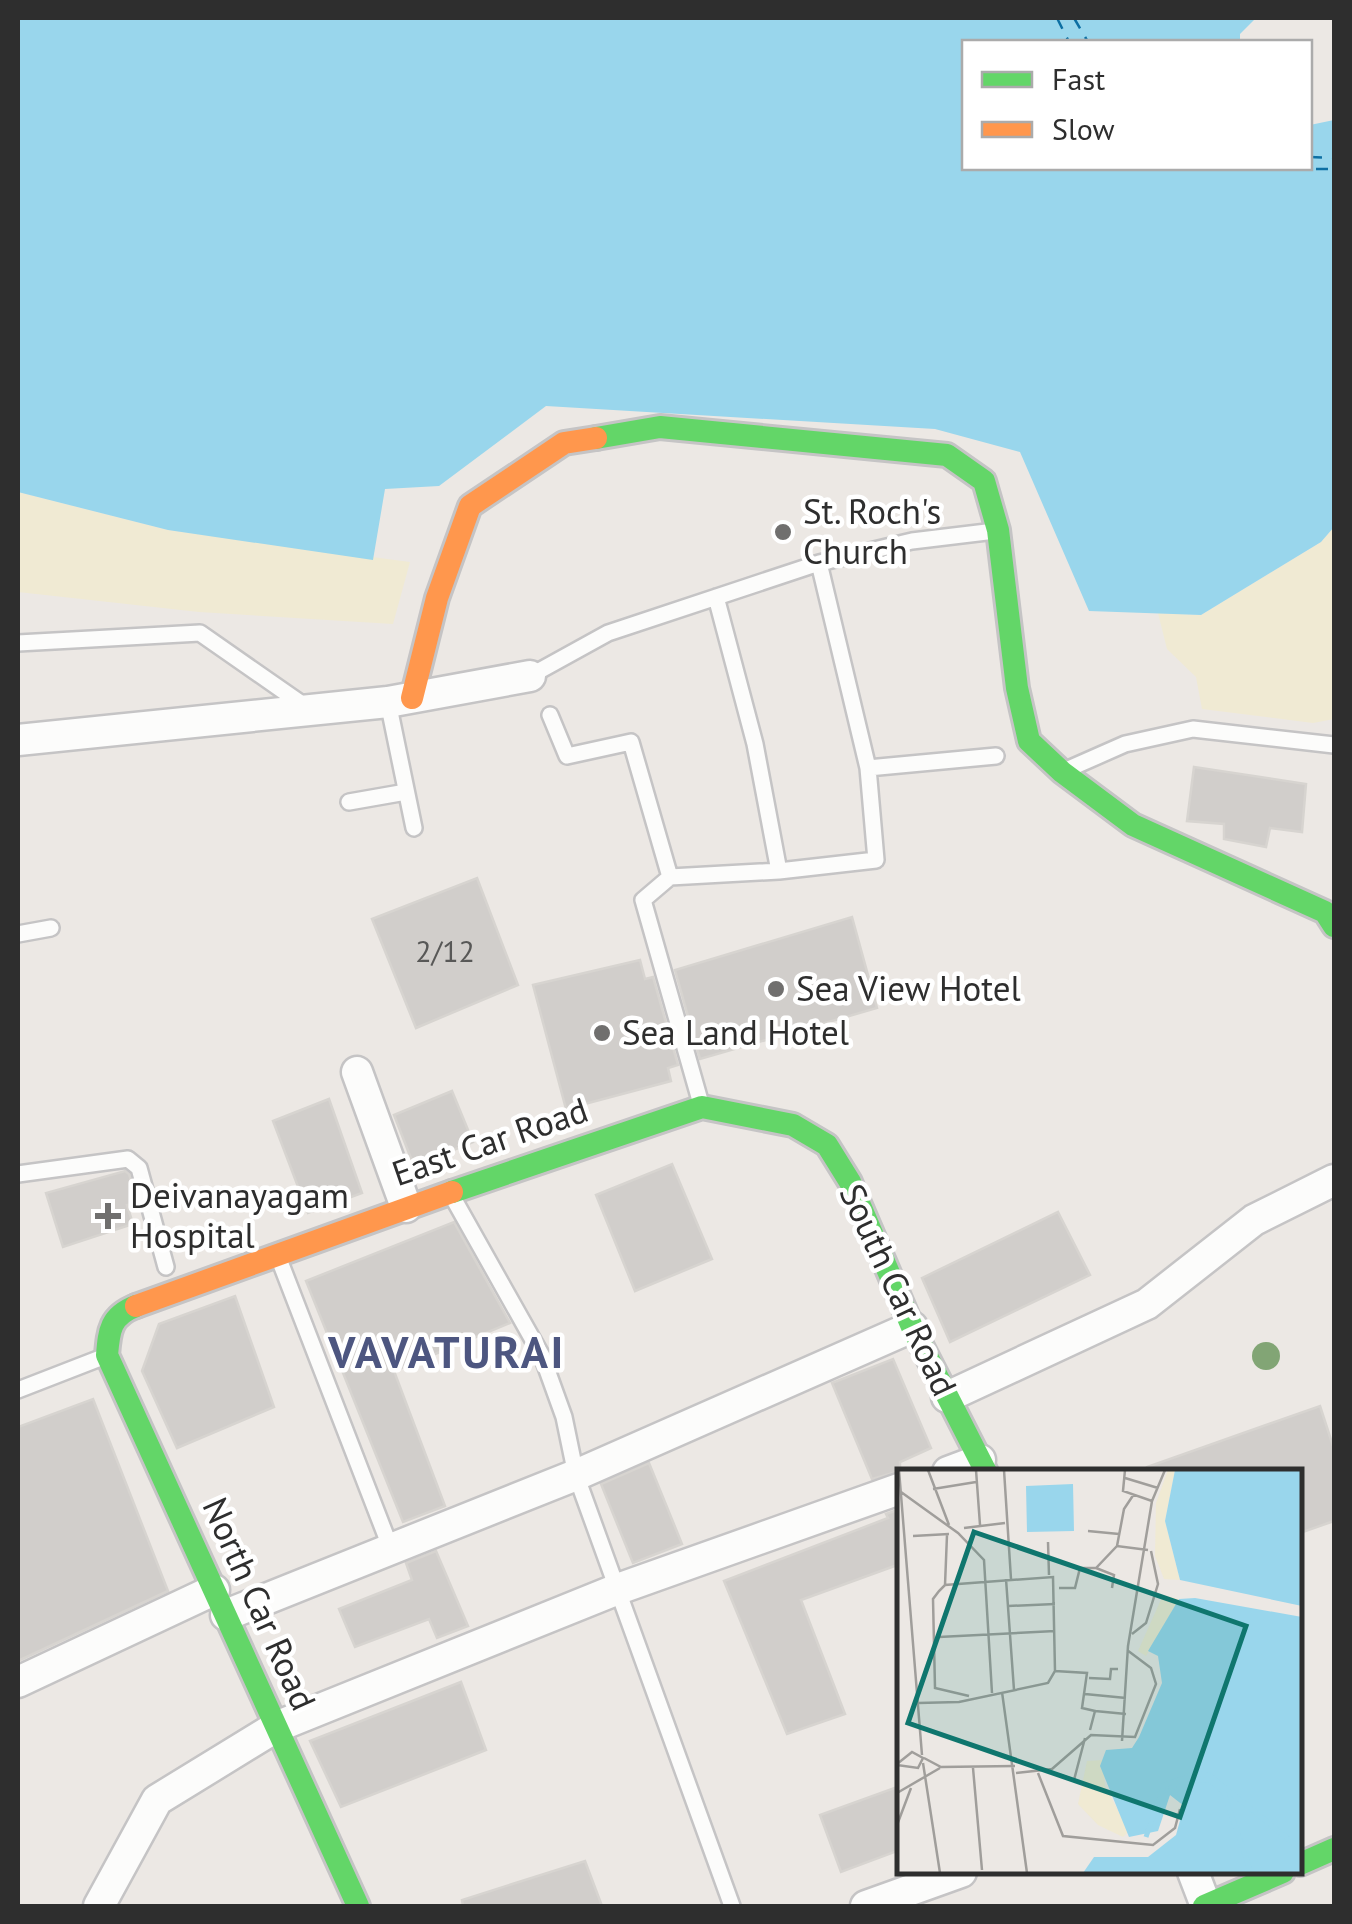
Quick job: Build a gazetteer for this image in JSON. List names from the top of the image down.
{
  "streets": {
    "street": ["East Car Road", "South Car Road", "North Car Road"]
  },
  "crossings": [
    ["East Car Road", "South Car Road"],
    ["East Car Road", "North Car Road"]
  ],
  "districts": ["VAVATURAI"],
  "places": {
    "other": ["St. Roch's Church", "Sea View Hotel", "Sea Land Hotel"],
    "health": ["Deivanayagam Hospital"]
  },
  "house_numbers": ["2/12"],
  "legend": ["Fast", "Slow"]
}
